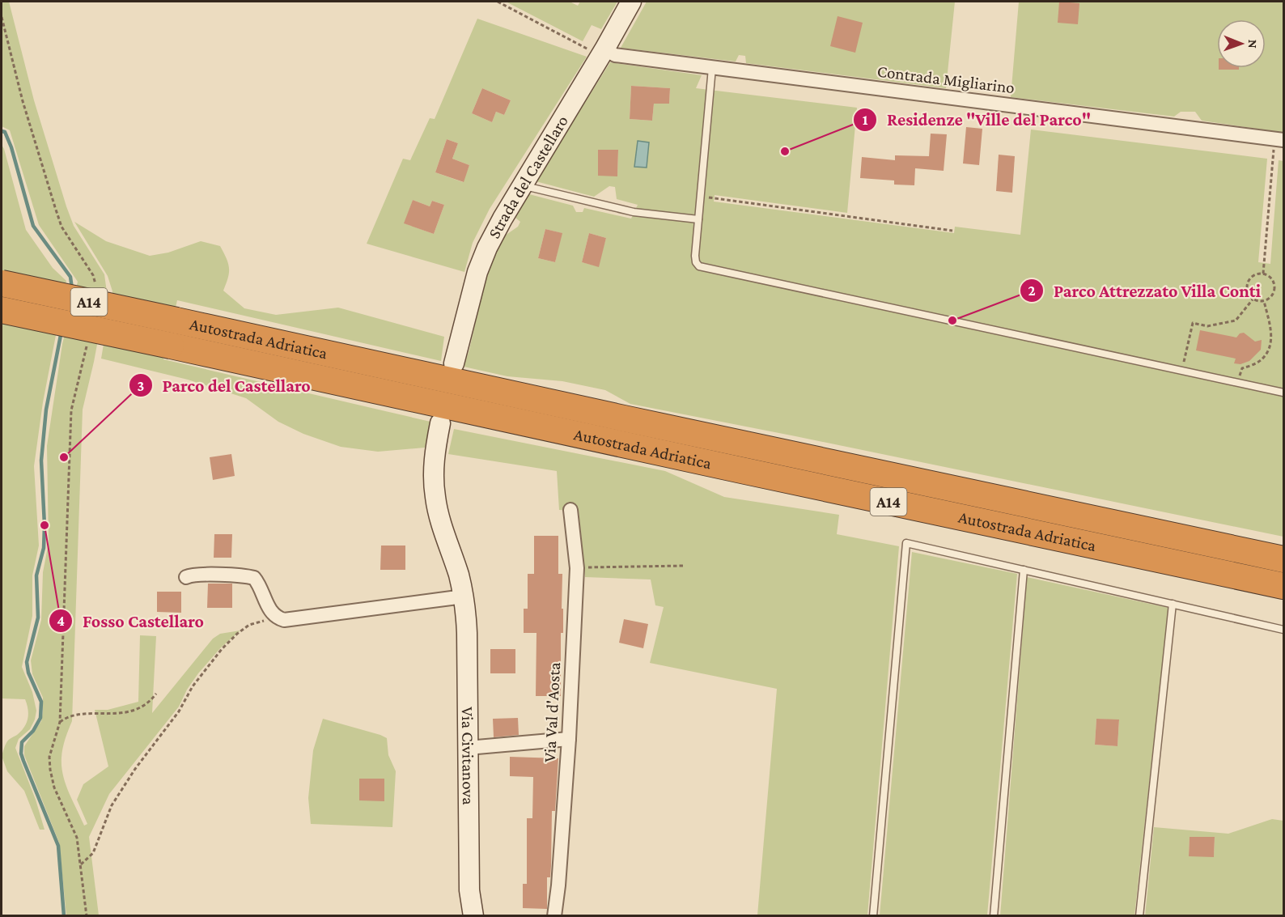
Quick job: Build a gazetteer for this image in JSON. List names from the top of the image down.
{
  "streets": {
    "highway": ["A14", "Autostrada Adriatica"],
    "street": [
      "Contrada Migliarino",
      "Strada del Castellaro",
      "Via Val d'Aosta",
      "Via Civitanova"
    ]
  },
  "crossings": [
    ["Contrada Migliarino", "Strada del Castellaro"]
  ],
  "places": [
    "Residenze \"Ville del Parco\"",
    "Parco Attrezzato Villa Conti",
    "Parco del Castellaro",
    "Fosso Castellaro"
  ],
  "north": "right"
}
